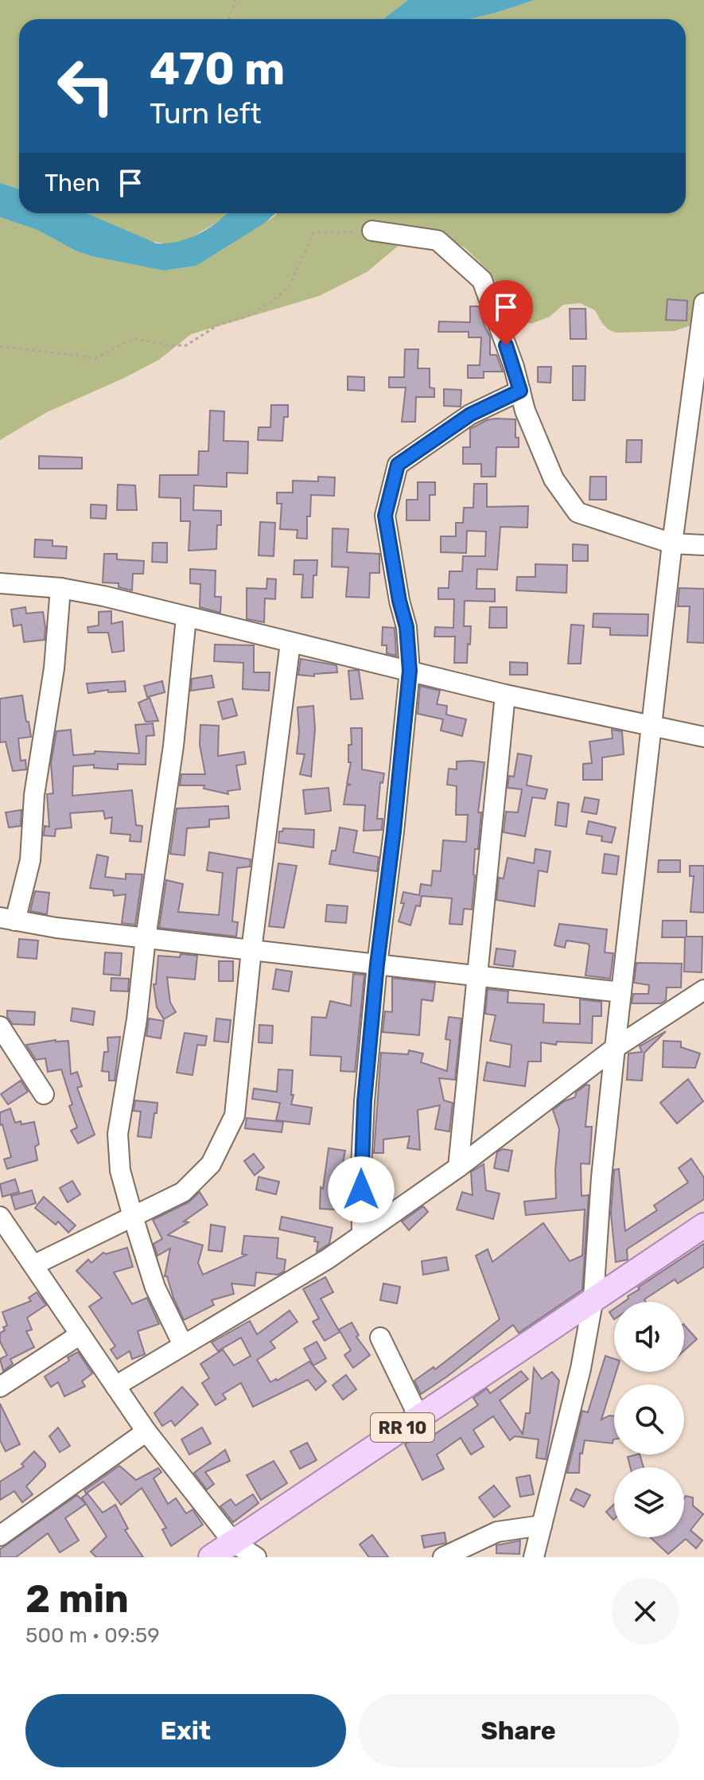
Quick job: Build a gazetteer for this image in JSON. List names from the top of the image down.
{
  "streets": {
    "main road": ["RR 10"]
  },
  "page": {
    "turn": ["470 m", "Turn left"],
    "then": "Then",
    "heading": ["2 min", "500 m · 09:59"],
    "buttons": ["Exit", "Share"]
  }
}
